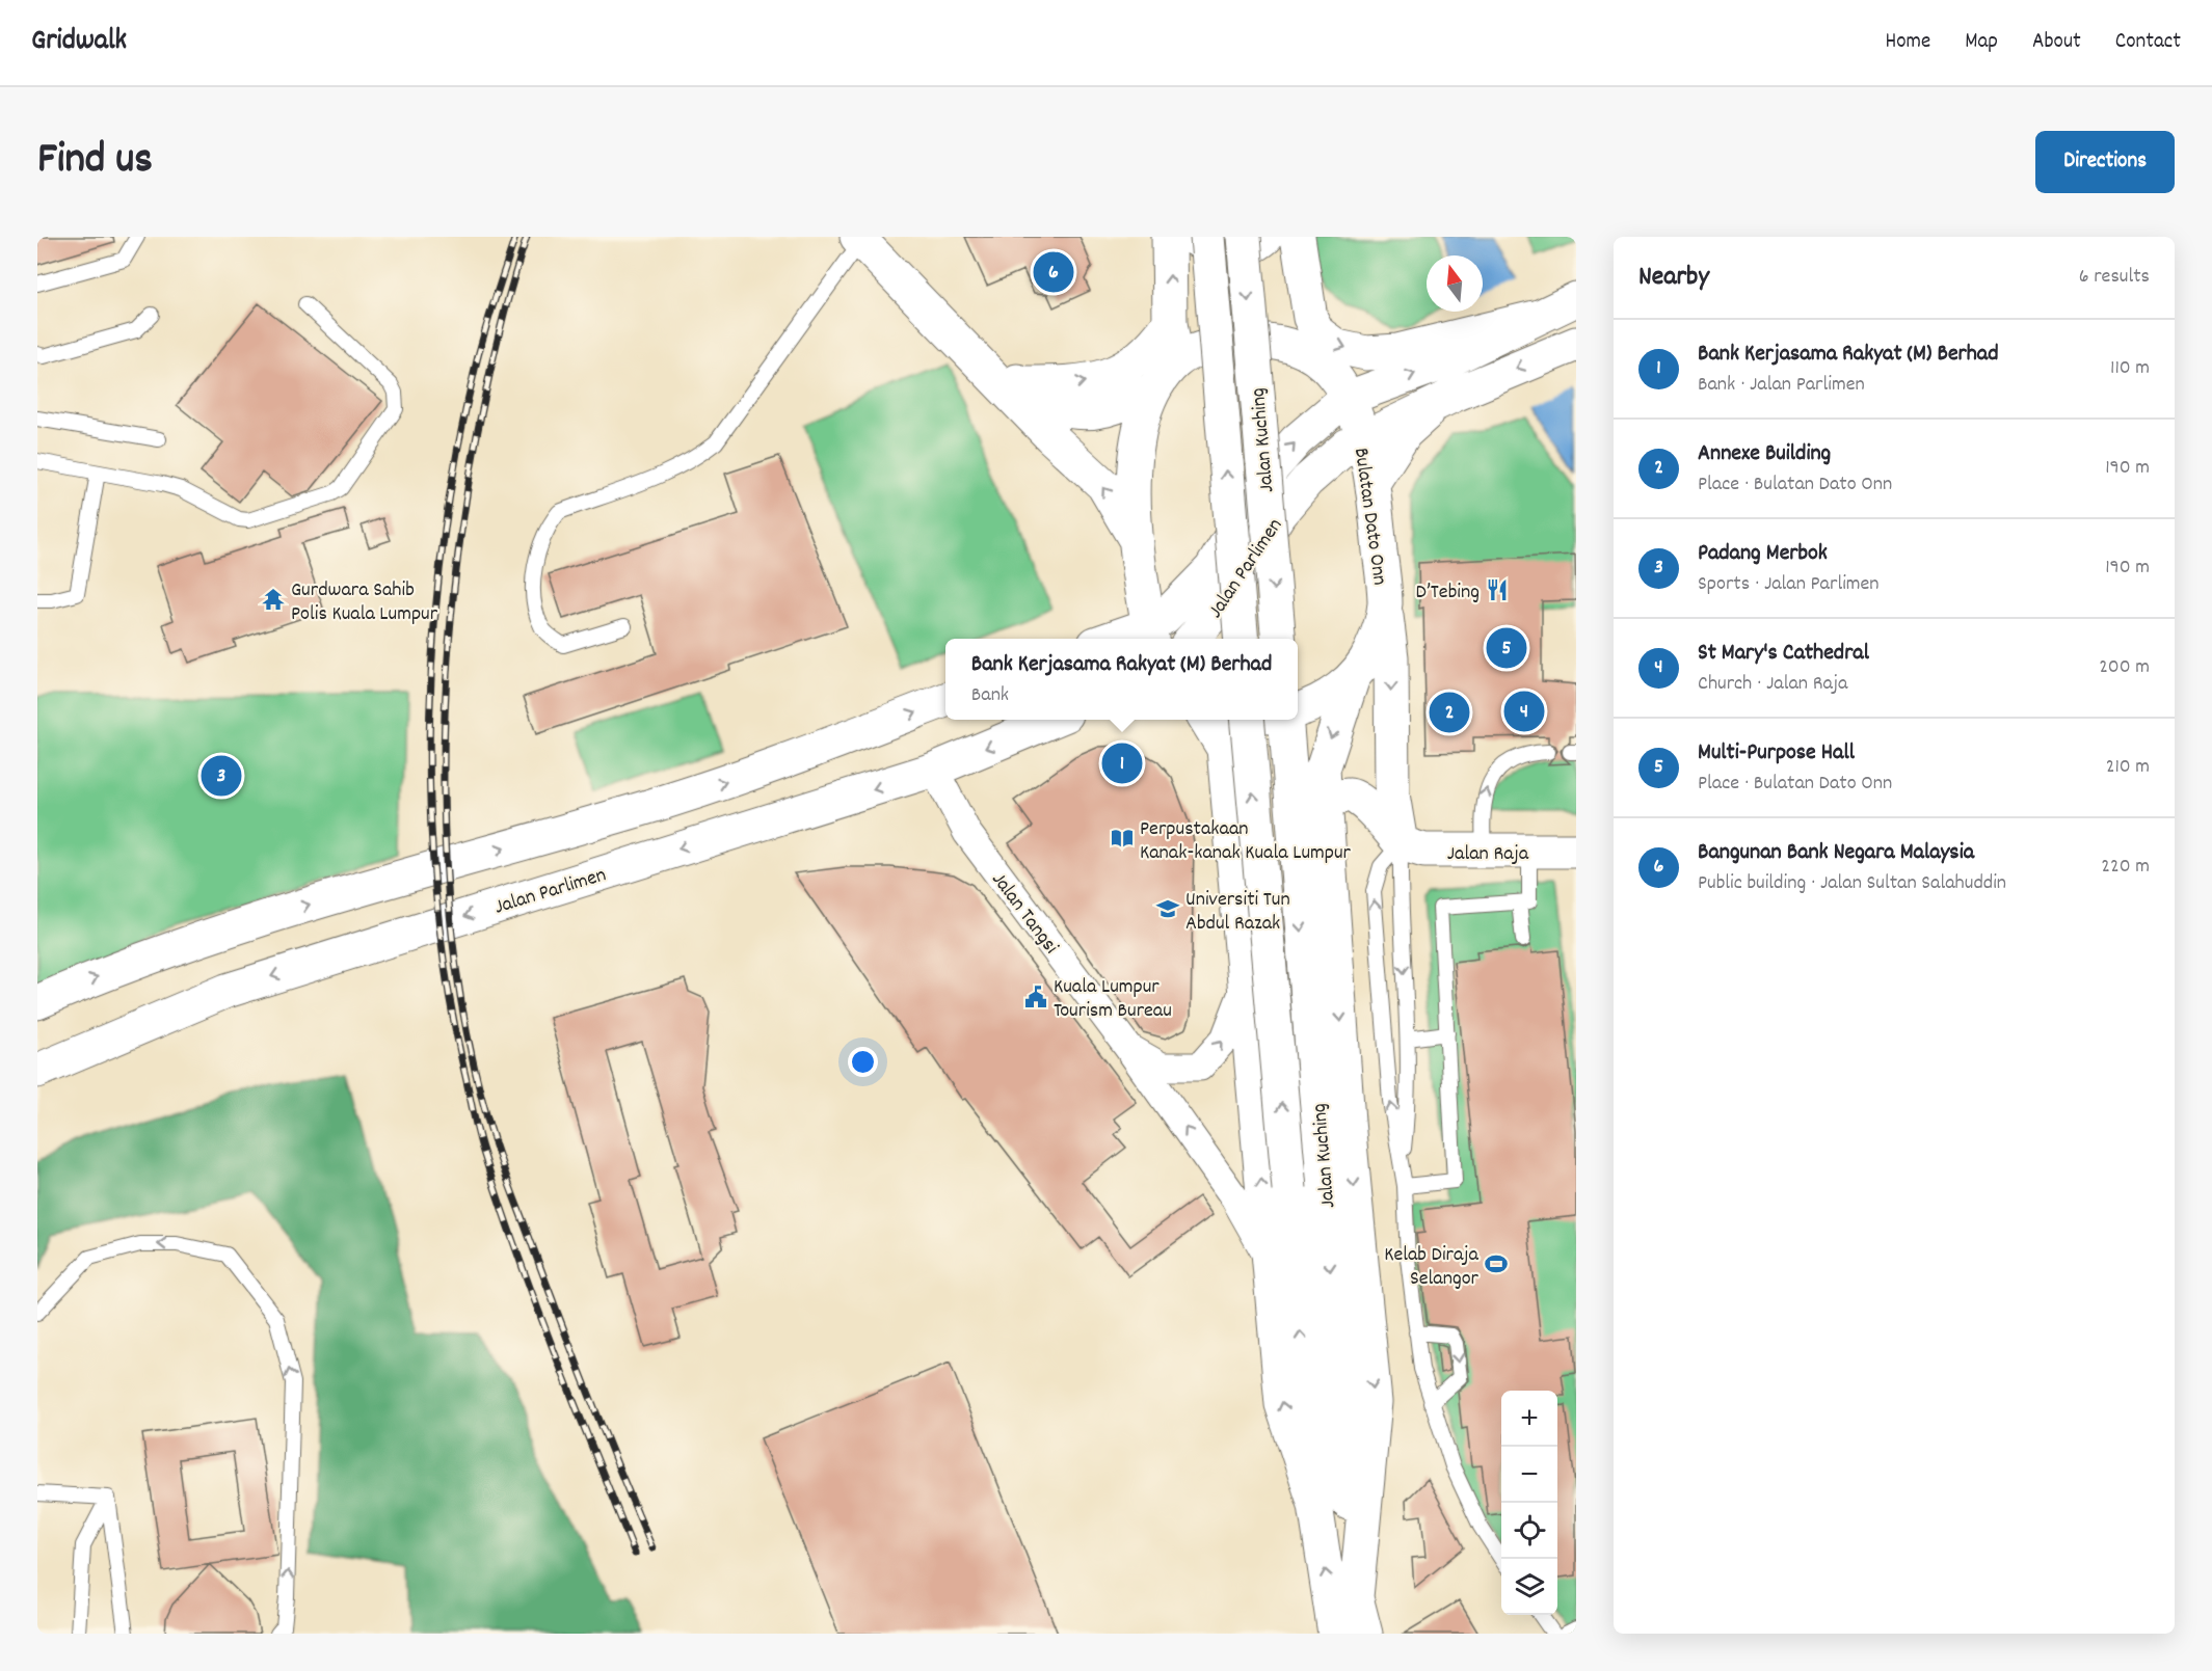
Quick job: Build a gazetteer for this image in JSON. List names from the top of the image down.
{
  "streets": {
    "main road": [
      "Jalan Kuching",
      "Bulatan Dato Onn",
      "Jalan Parlimen",
      "Jalan Raja"
    ],
    "street": ["Jalan Tangsi"]
  },
  "crossings": [
    ["Bulatan Dato Onn", "Jalan Parlimen"],
    ["Jalan Parlimen", "Jalan Tangsi"]
  ],
  "places": {
    "restaurant": ["D’Tebing"],
    "temple": ["Gurdwara Sahib Polis Kuala Lumpur"],
    "library": ["Perpustakaan Kanak-kanak Kuala Lumpur"],
    "school or university": ["Universiti Tun Abdul Razak"],
    "public building": ["Kuala Lumpur Tourism Bureau"],
    "sports": ["Kelab Diraja Selangor"]
  },
  "north": "top",
  "page": {
    "header": "Gridwalk",
    "nav": [
      "Home",
      "Map",
      "About",
      "Contact"
    ],
    "title": "Find us",
    "buttons": "Directions",
    "heading": ["Nearby", "6 results"],
    "pins": [
      "6",
      "5",
      "4",
      "2",
      "1",
      "3"
    ],
    "list": [
      {
        "mark": "1",
        "name": "Bank Kerjasama Rakyat (M) Berhad",
        "note": "Bank · Jalan Parlimen",
        "value": "110 m"
      },
      {
        "mark": "2",
        "name": "Annexe Building",
        "note": "Place · Bulatan Dato Onn",
        "value": "190 m"
      },
      {
        "mark": "3",
        "name": "Padang Merbok",
        "note": "Sports · Jalan Parlimen",
        "value": "190 m"
      },
      {
        "mark": "4",
        "name": "St Mary's Cathedral",
        "note": "Church · Jalan Raja",
        "value": "200 m"
      },
      {
        "mark": "5",
        "name": "Multi-Purpose Hall",
        "note": "Place · Bulatan Dato Onn",
        "value": "210 m"
      },
      {
        "mark": "6",
        "name": "Bangunan Bank Negara Malaysia",
        "note": "Public building · Jalan Sultan Salahuddin",
        "value": "220 m"
      }
    ],
    "popup": ["Bank Kerjasama Rakyat (M) Berhad", "Bank"],
    "map_buttons": ["+", "−"]
  }
}
